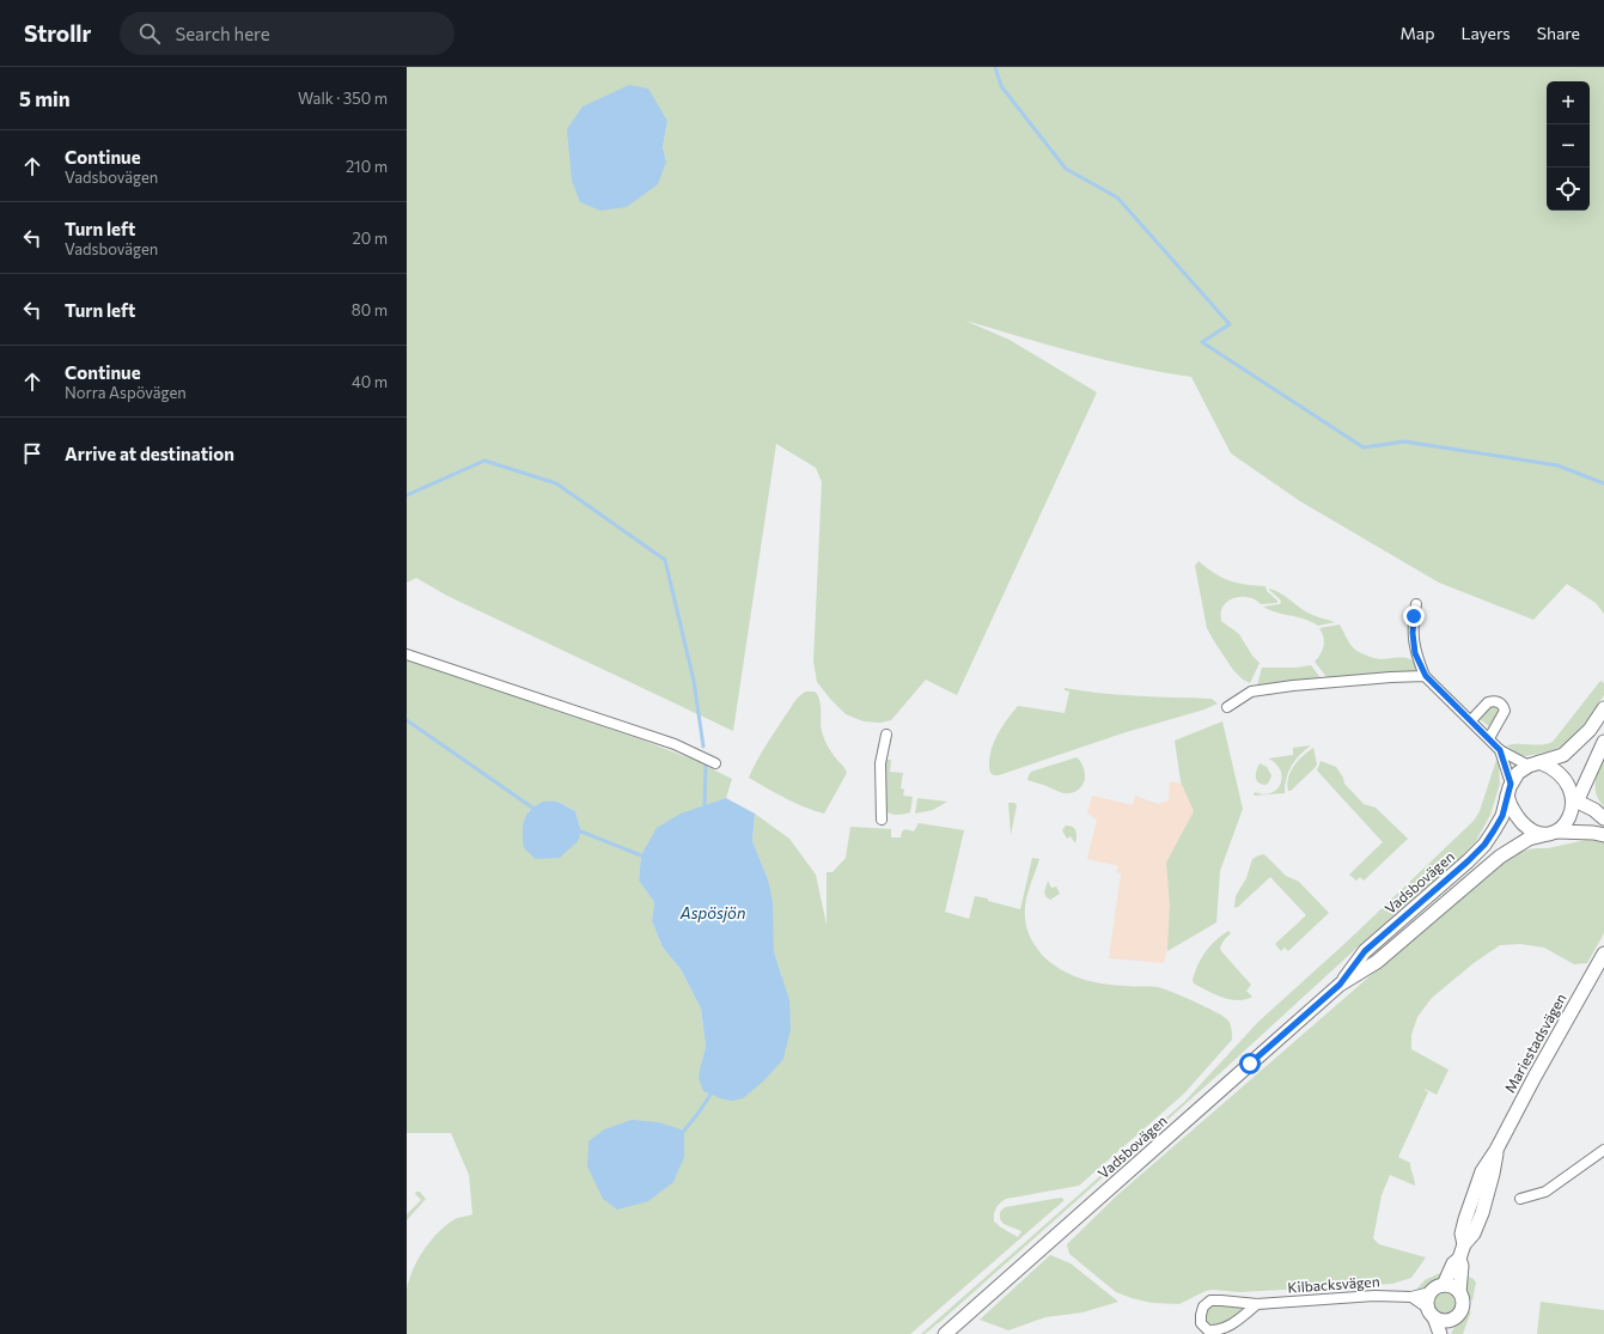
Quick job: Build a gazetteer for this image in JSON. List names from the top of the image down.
{
  "streets": {
    "main road": ["Vadsbovägen", "Mariestadsvägen"],
    "street": ["Kilbacksvägen"]
  },
  "crossings": [
    ["Mariestadsvägen", "Kilbacksvägen"]
  ],
  "water": ["Aspösjön"],
  "page": {
    "header": "Strollr",
    "search": "Search here",
    "nav": ["Map", "Layers", "Share"],
    "heading": ["5 min", "Walk · 350 m"],
    "map_buttons": ["+", "−"],
    "list": [
      ["Continue", "Vadsbovägen", "210 m"],
      ["Turn left", "Vadsbovägen", "20 m"],
      ["Turn left", "80 m"],
      ["Continue", "Norra Aspövägen", "40 m"],
      "Arrive at destination"
    ]
  }
}
